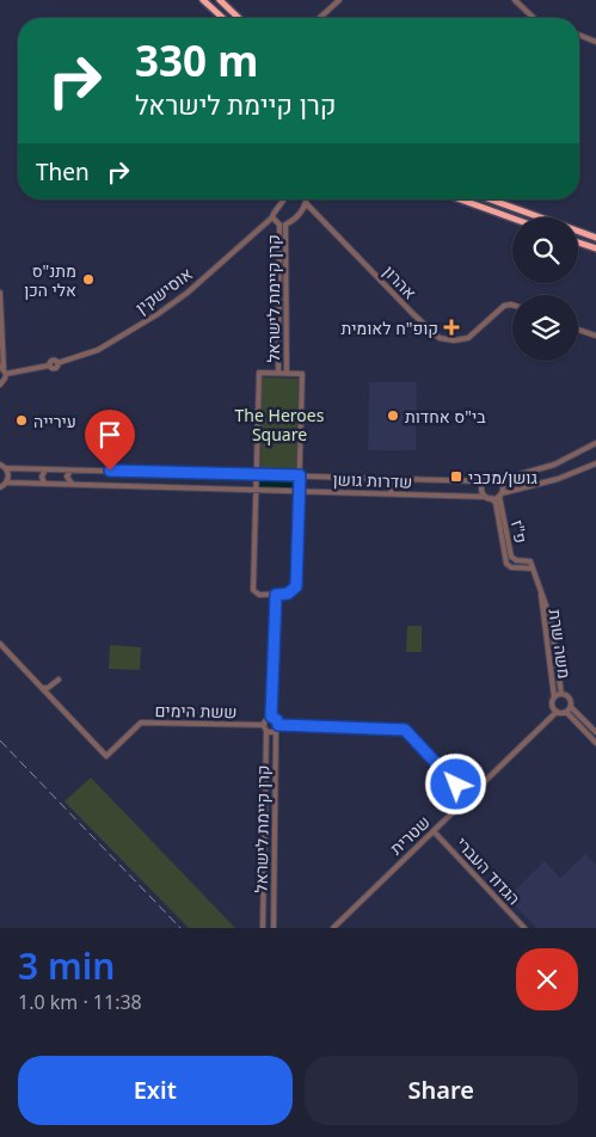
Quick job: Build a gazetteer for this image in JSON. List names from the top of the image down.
{
  "streets": {
    "street": [
      "אהרון",
      "אוסישקין",
      "קרן קיימת לישראל",
      "שדרות גושן",
      "פ\"ז",
      "משה שרת",
      "ששת הימים",
      "שטרית",
      "הגדוד העברי"
    ]
  },
  "crossings": [
    ["קרן קיימת לישראל", "שדרות גושן"],
    ["קרן קיימת לישראל", "ששת הימים"],
    ["שדרות גושן", "פ\"ז"],
    ["פ\"ז", "משה שרת"],
    ["משה שרת", "שטרית"],
    ["שטרית", "הגדוד העברי"]
  ],
  "parks": ["The Heroes Square"],
  "places": {
    "other": ["מתנ\"ס אלי הכן", "בי\"ס אחדות", "עירייה"],
    "health": ["קופ\"ח לאומית"],
    "transit": ["גושן/מכבי"]
  },
  "page": {
    "turn": ["330 m", "קרן קיימת לישראל"],
    "then": "Then",
    "heading": ["3 min", "1.0 km · 11:38"],
    "buttons": ["Exit", "Share"]
  }
}
